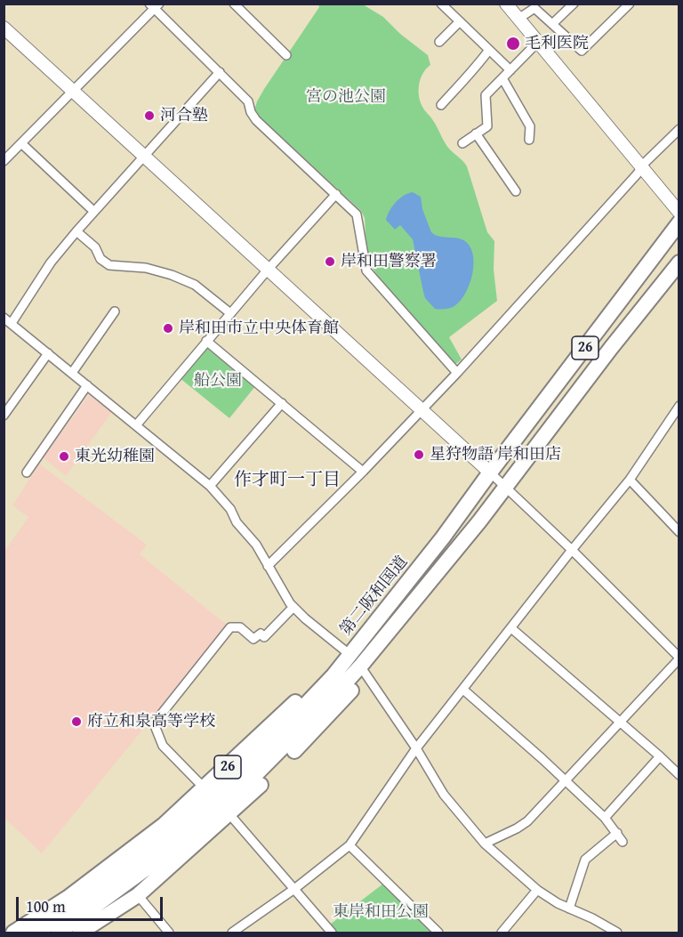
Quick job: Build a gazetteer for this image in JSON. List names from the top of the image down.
{
  "streets": {
    "highway": ["26", "第二阪和国道"]
  },
  "crossings": [
    ["26", "第二阪和国道"]
  ],
  "districts": ["作才町一丁目"],
  "parks": ["宮の池公園", "船公園", "東岸和田公園"],
  "places": [
    "毛利医院",
    "河合塾",
    "岸和田警察署",
    "岸和田市立中央体育館",
    "星狩物語 岸和田店",
    "東光幼稚園",
    "府立和泉高等学校"
  ],
  "scale_bar": "100 m"
}
